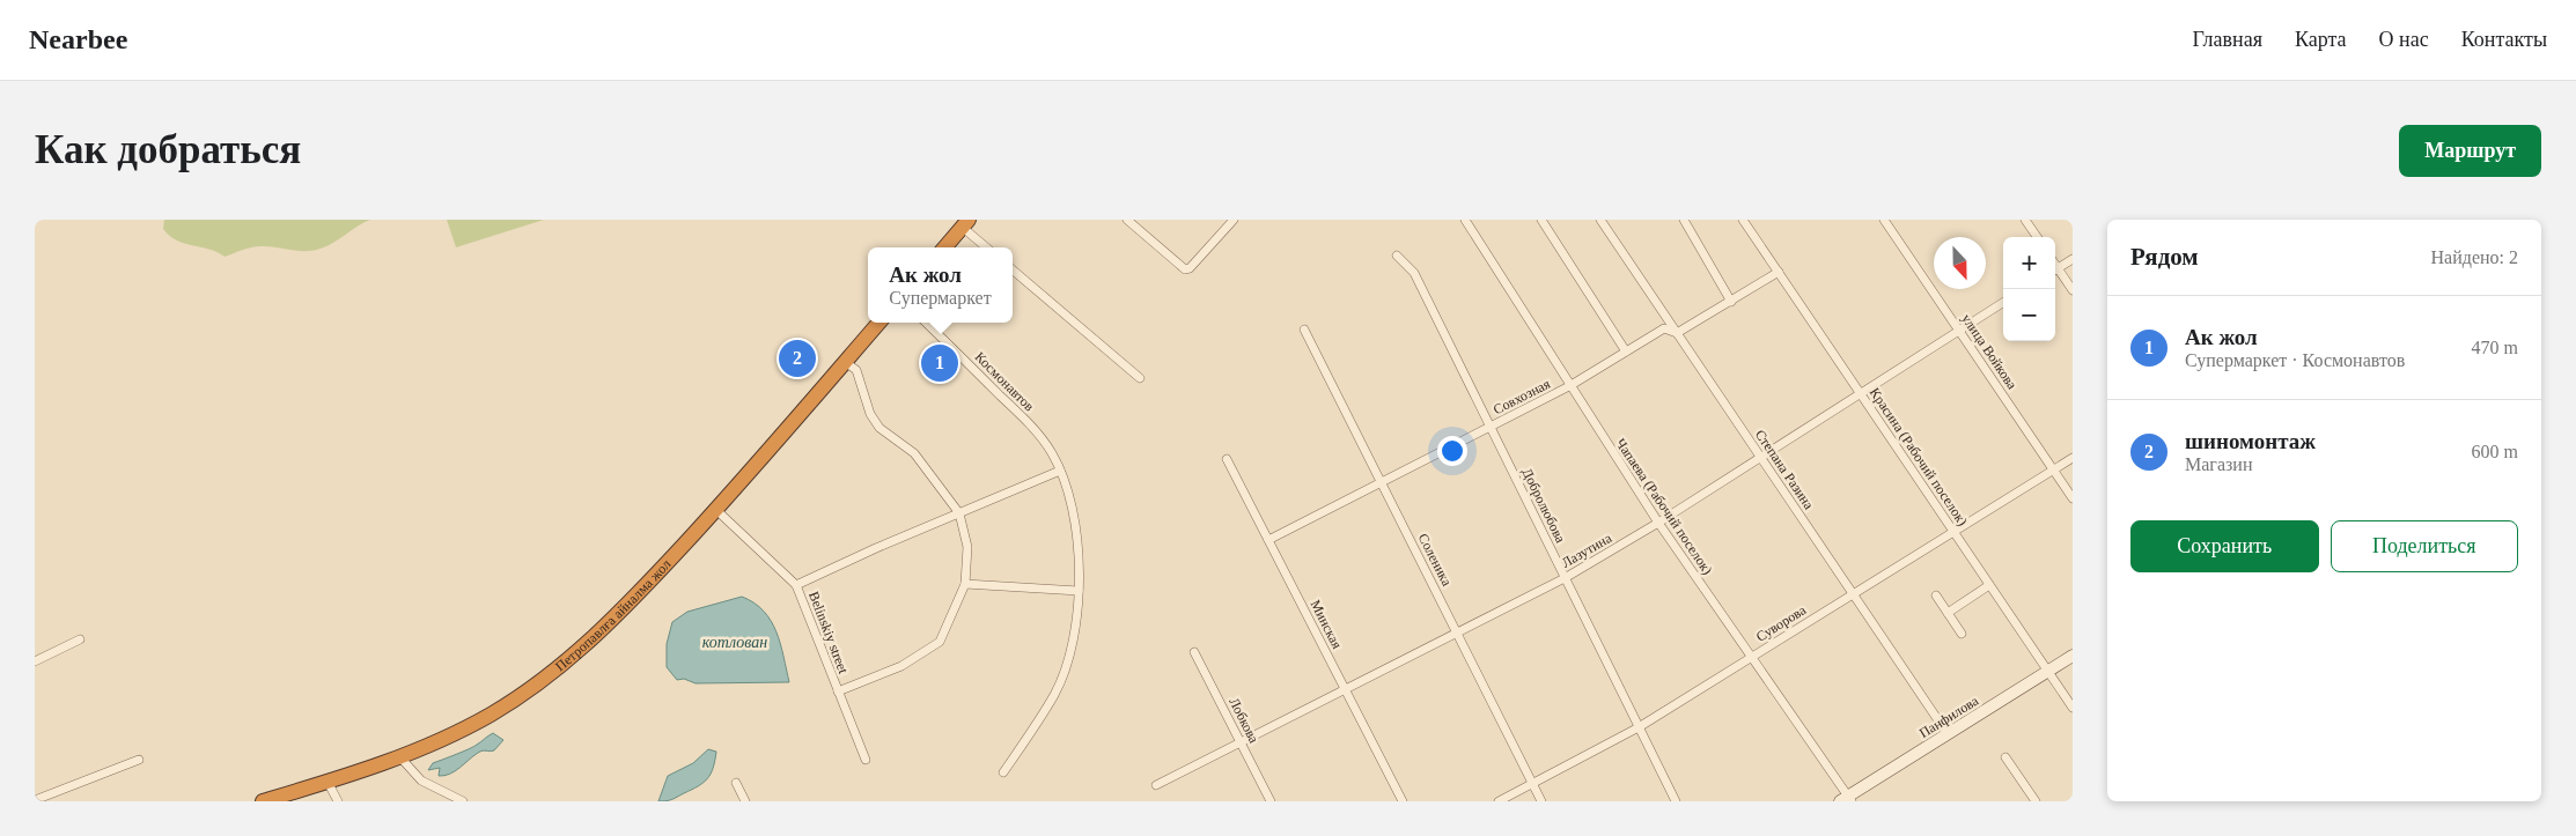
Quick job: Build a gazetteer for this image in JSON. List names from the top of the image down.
{
  "streets": {
    "highway": ["Петропавлға айналма жол"],
    "street": [
      "улица Войкова",
      "Космонавтов",
      "Совхозная",
      "Красина (Рабочий поселок)",
      "Степана Разина",
      "Добролюбова",
      "Чапаева (Рабочий поселок)",
      "Лазутина",
      "Соленика",
      "Суворова",
      "Минская",
      "Belinskiy street",
      "Панфилова",
      "Лобкова"
    ]
  },
  "crossings": [
    ["улица Войкова", "Лазутина"],
    ["улица Войкова", "Суворова"],
    ["Совхозная", "Красина (Рабочий поселок)"],
    ["Совхозная", "Степана Разина"],
    ["Совхозная", "Добролюбова"],
    ["Совхозная", "Чапаева (Рабочий поселок)"],
    ["Совхозная", "Соленика"],
    ["Совхозная", "Минская"],
    ["Красина (Рабочий поселок)", "Лазутина"],
    ["Красина (Рабочий поселок)", "Суворова"],
    ["Красина (Рабочий поселок)", "Панфилова"],
    ["Степана Разина", "Лазутина"],
    ["Степана Разина", "Суворова"],
    ["Степана Разина", "Панфилова"],
    ["Добролюбова", "Лазутина"],
    ["Добролюбова", "Суворова"],
    ["Чапаева (Рабочий поселок)", "Лазутина"],
    ["Чапаева (Рабочий поселок)", "Суворова"],
    ["Чапаева (Рабочий поселок)", "Панфилова"],
    ["Лазутина", "Соленика"],
    ["Лазутина", "Минская"],
    ["Лазутина", "Лобкова"],
    ["Соленика", "Суворова"],
    ["Петропавлға айналма жол", "Belinskiy street"]
  ],
  "water": ["котлован"],
  "north": "bottom",
  "page": {
    "header": "Nearbee",
    "nav": [
      "Главная",
      "Карта",
      "О нас",
      "Контакты"
    ],
    "buttons": [
      "Маршрут",
      ["Сохранить", "Поделиться"]
    ],
    "title": "Как добраться",
    "heading": ["Рядом", "Найдено: 2"],
    "map_buttons": ["+", "−"],
    "popup": ["Ак жол", "Супермаркет"],
    "list": [
      {
        "mark": "1",
        "name": "Ак жол",
        "note": "Супермаркет · Космонавтов",
        "value": "470 m"
      },
      {
        "mark": "2",
        "name": "шиномонтаж",
        "note": "Магазин",
        "value": "600 m"
      }
    ],
    "pins": ["2", "1"]
  }
}
